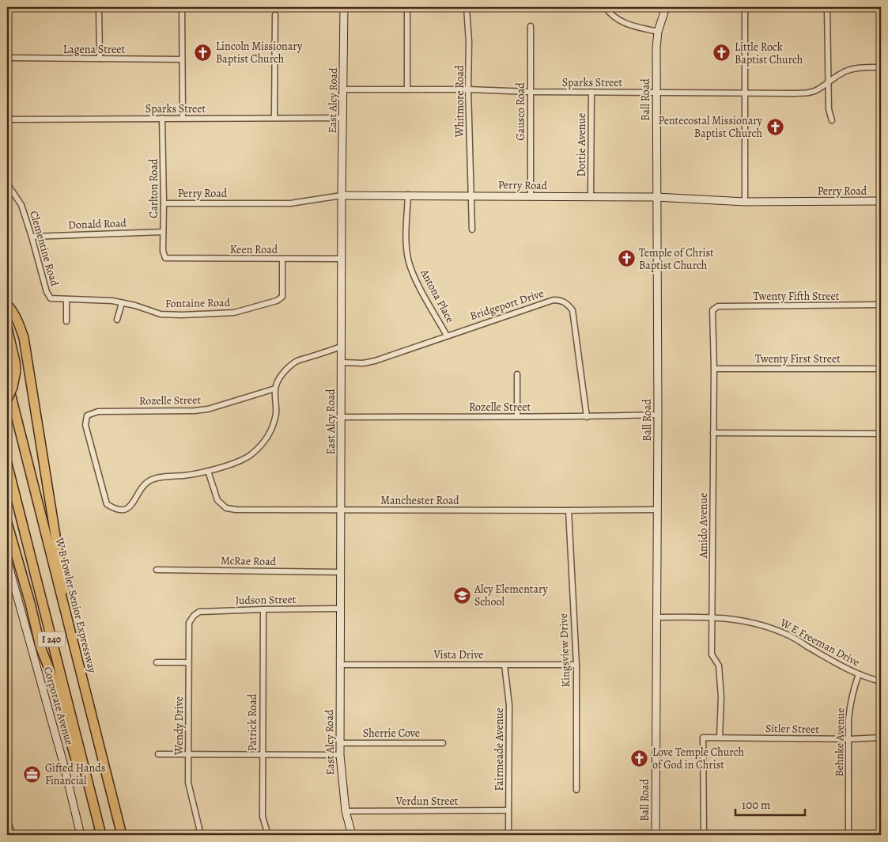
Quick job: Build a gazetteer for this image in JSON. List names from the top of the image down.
{
  "streets": {
    "highway": ["W B Fowler Senior Expressway", "I 240"],
    "street": [
      "Lagena Street",
      "Sparks Street",
      "Ball Road",
      "East Alcy Road",
      "Whitmore Road",
      "Gausco Road",
      "Dottie Avenue",
      "Perry Road",
      "Carlton Road",
      "Donald Road",
      "Clementine Road",
      "Keen Road",
      "Antona Place",
      "Twenty Fifth Street",
      "Fontaine Road",
      "Bridgeport Drive",
      "Twenty First Street",
      "Rozelle Street",
      "Manchester Road",
      "Amido Avenue",
      "McRae Road",
      "Judson Street",
      "W E Freeman Drive",
      "Kingsview Drive",
      "Vista Drive",
      "Corporate Avenue",
      "Patrick Road",
      "Wendy Drive",
      "Sitler Street",
      "Sherrie Cove",
      "Behnke Avenue",
      "Fairmeade Avenue",
      "Verdun Street"
    ]
  },
  "crossings": [
    ["Sparks Street", "Ball Road"],
    ["Sparks Street", "East Alcy Road"],
    ["Sparks Street", "Whitmore Road"],
    ["Sparks Street", "Gausco Road"],
    ["Sparks Street", "Dottie Avenue"],
    ["Sparks Street", "Carlton Road"],
    ["Ball Road", "Perry Road"],
    ["Ball Road", "Rozelle Street"],
    ["Ball Road", "Manchester Road"],
    ["Ball Road", "W E Freeman Drive"],
    ["East Alcy Road", "Perry Road"],
    ["East Alcy Road", "Keen Road"],
    ["East Alcy Road", "Bridgeport Drive"],
    ["East Alcy Road", "Rozelle Street"],
    ["East Alcy Road", "Manchester Road"],
    ["East Alcy Road", "McRae Road"],
    ["East Alcy Road", "Judson Street"],
    ["East Alcy Road", "Vista Drive"],
    ["East Alcy Road", "Sherrie Cove"],
    ["East Alcy Road", "Verdun Street"],
    ["Whitmore Road", "Perry Road"],
    ["Gausco Road", "Perry Road"],
    ["Dottie Avenue", "Perry Road"],
    ["Perry Road", "Carlton Road"],
    ["Perry Road", "Antona Place"],
    ["Carlton Road", "Donald Road"],
    ["Carlton Road", "Keen Road"],
    ["Donald Road", "Clementine Road"],
    ["Clementine Road", "Fontaine Road"],
    ["Keen Road", "Fontaine Road"],
    ["Antona Place", "Bridgeport Drive"],
    ["Twenty Fifth Street", "Amido Avenue"],
    ["Bridgeport Drive", "Rozelle Street"],
    ["Twenty First Street", "Amido Avenue"],
    ["Rozelle Street", "Manchester Road"],
    ["Manchester Road", "Kingsview Drive"],
    ["Amido Avenue", "W E Freeman Drive"],
    ["Amido Avenue", "Sitler Street"],
    ["Judson Street", "Patrick Road"],
    ["Judson Street", "Wendy Drive"],
    ["W E Freeman Drive", "Behnke Avenue"],
    ["Kingsview Drive", "Vista Drive"],
    ["Vista Drive", "Fairmeade Avenue"],
    ["Sitler Street", "Behnke Avenue"],
    ["Fairmeade Avenue", "Verdun Street"]
  ],
  "places": {
    "church": [
      "Lincoln Missionary Baptist Church",
      "Little Rock Baptist Church",
      "Pentecostal Missionary Baptist Church",
      "Temple of Christ Baptist Church",
      "Love Temple Church of God in Christ"
    ],
    "school or university": ["Alcy Elementary School"],
    "office": ["Gifted Hands Financial"]
  },
  "scale_bar": "100 m"
}
